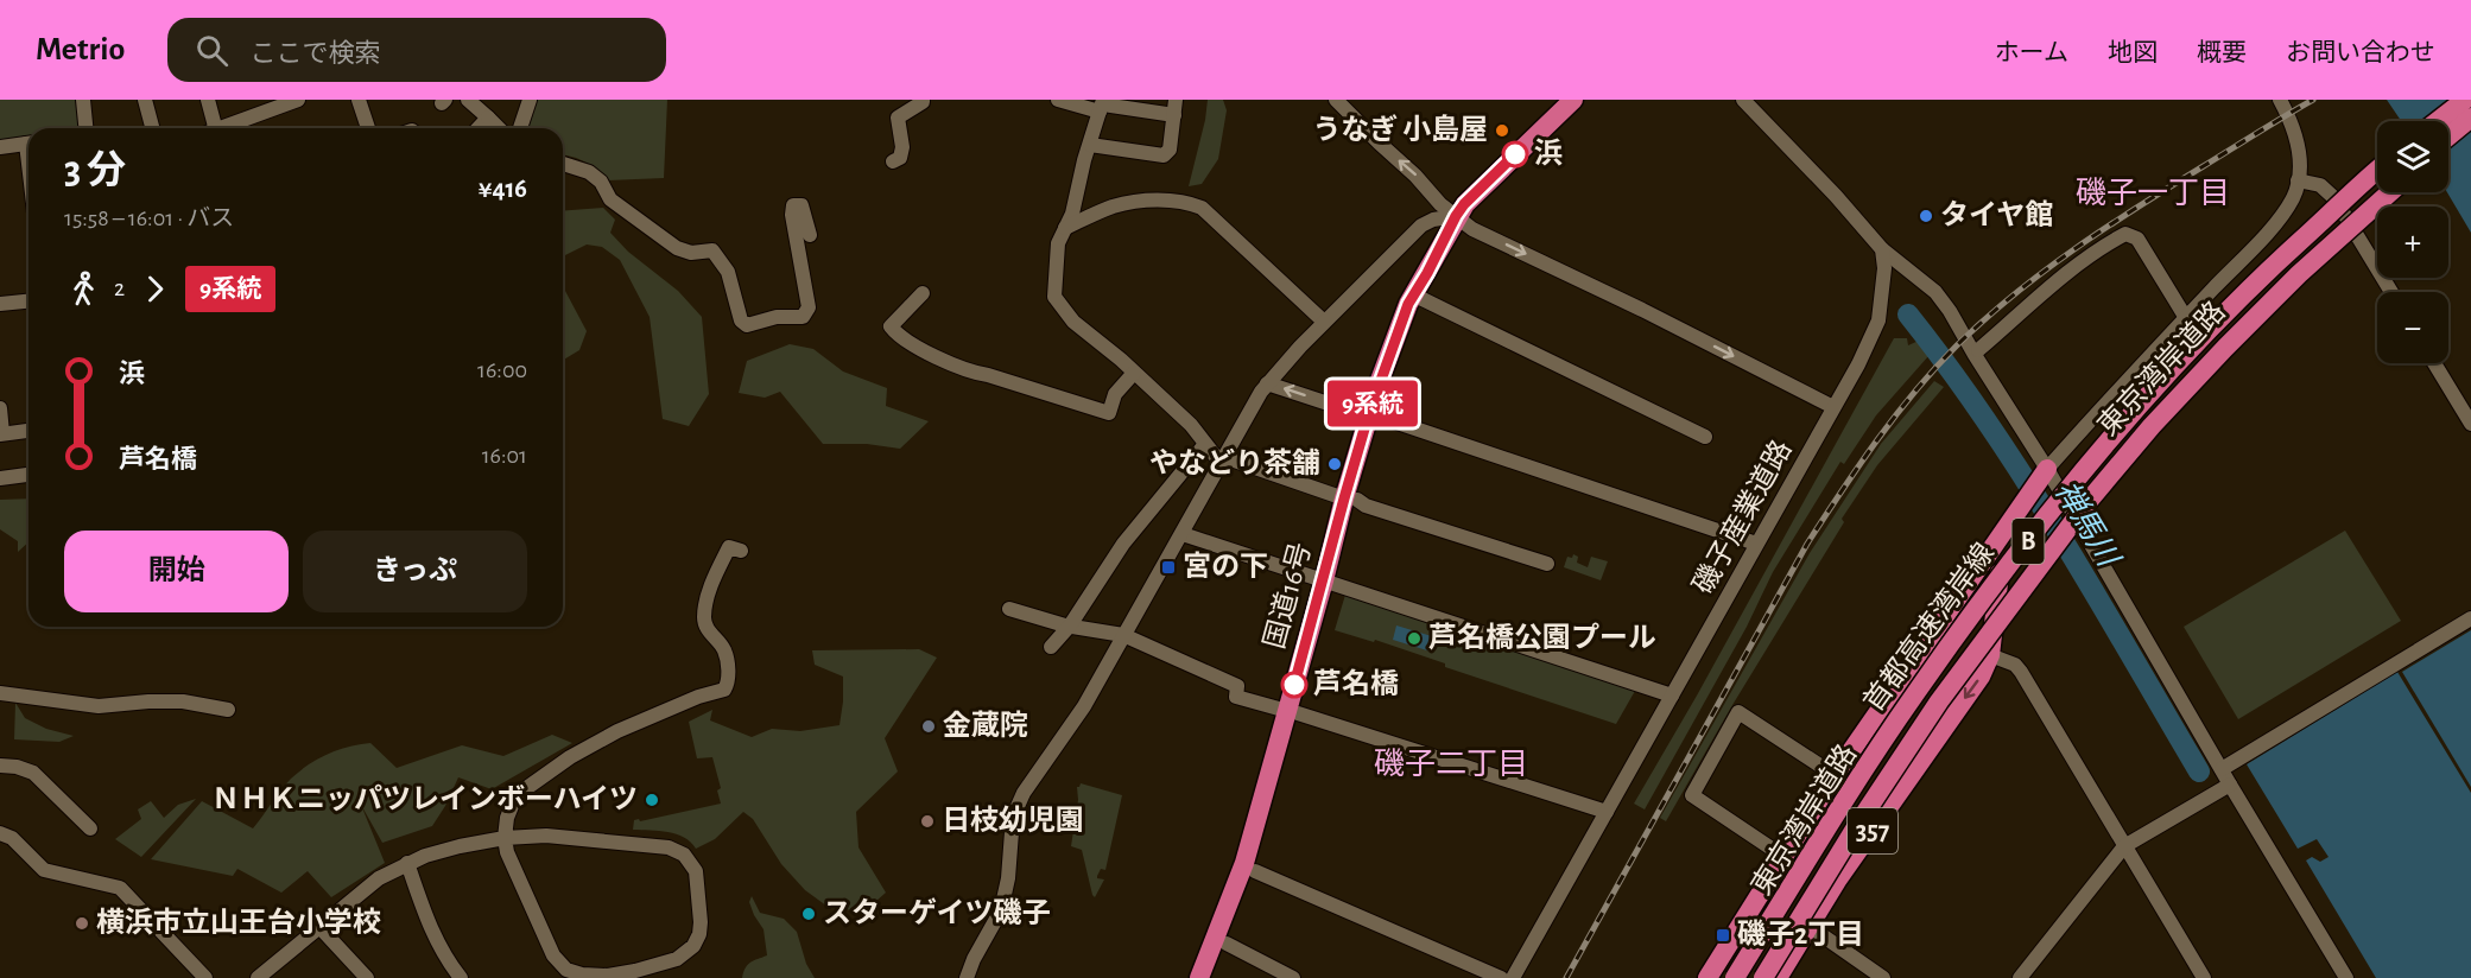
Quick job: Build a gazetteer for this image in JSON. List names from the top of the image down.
{
  "streets": {
    "highway": [
      "東京湾岸道路",
      "B",
      "国道16号",
      "首都高速湾岸線",
      "357"
    ],
    "street": ["磯子産業道路"]
  },
  "crossings": [
    ["東京湾岸道路", "首都高速湾岸線"]
  ],
  "districts": ["磯子一丁目", "磯子二丁目"],
  "water": ["禅馬川"],
  "places": {
    "other": [
      "うなぎ 小島屋",
      "浜",
      "タイヤ館",
      "やなどり茶舗",
      "芦名橋公園プール",
      "芦名橋",
      "金蔵院",
      "ＮＨＫニッパツレインボーハイツ",
      "日枝幼児園",
      "スターゲイツ磯子",
      "横浜市立山王台小学校"
    ],
    "transit": ["宮の下", "磯子2丁目"]
  },
  "lines": ["bus line 9系統"],
  "page": {
    "header": "Metrio",
    "search": "ここで検索",
    "nav": [
      "ホーム",
      "地図",
      "概要",
      "お問い合わせ"
    ],
    "on_map": "9系統",
    "map_buttons": ["+", "−"],
    "heading": ["3 分", "15:58 – 16:01 · バス", "¥416"],
    "legs": ["2", "9系統"],
    "list": [
      {
        "name": "浜",
        "value": "16:00"
      },
      {
        "name": "芦名橋",
        "value": "16:01"
      }
    ],
    "buttons": ["開始", "きっぷ"]
  }
}
